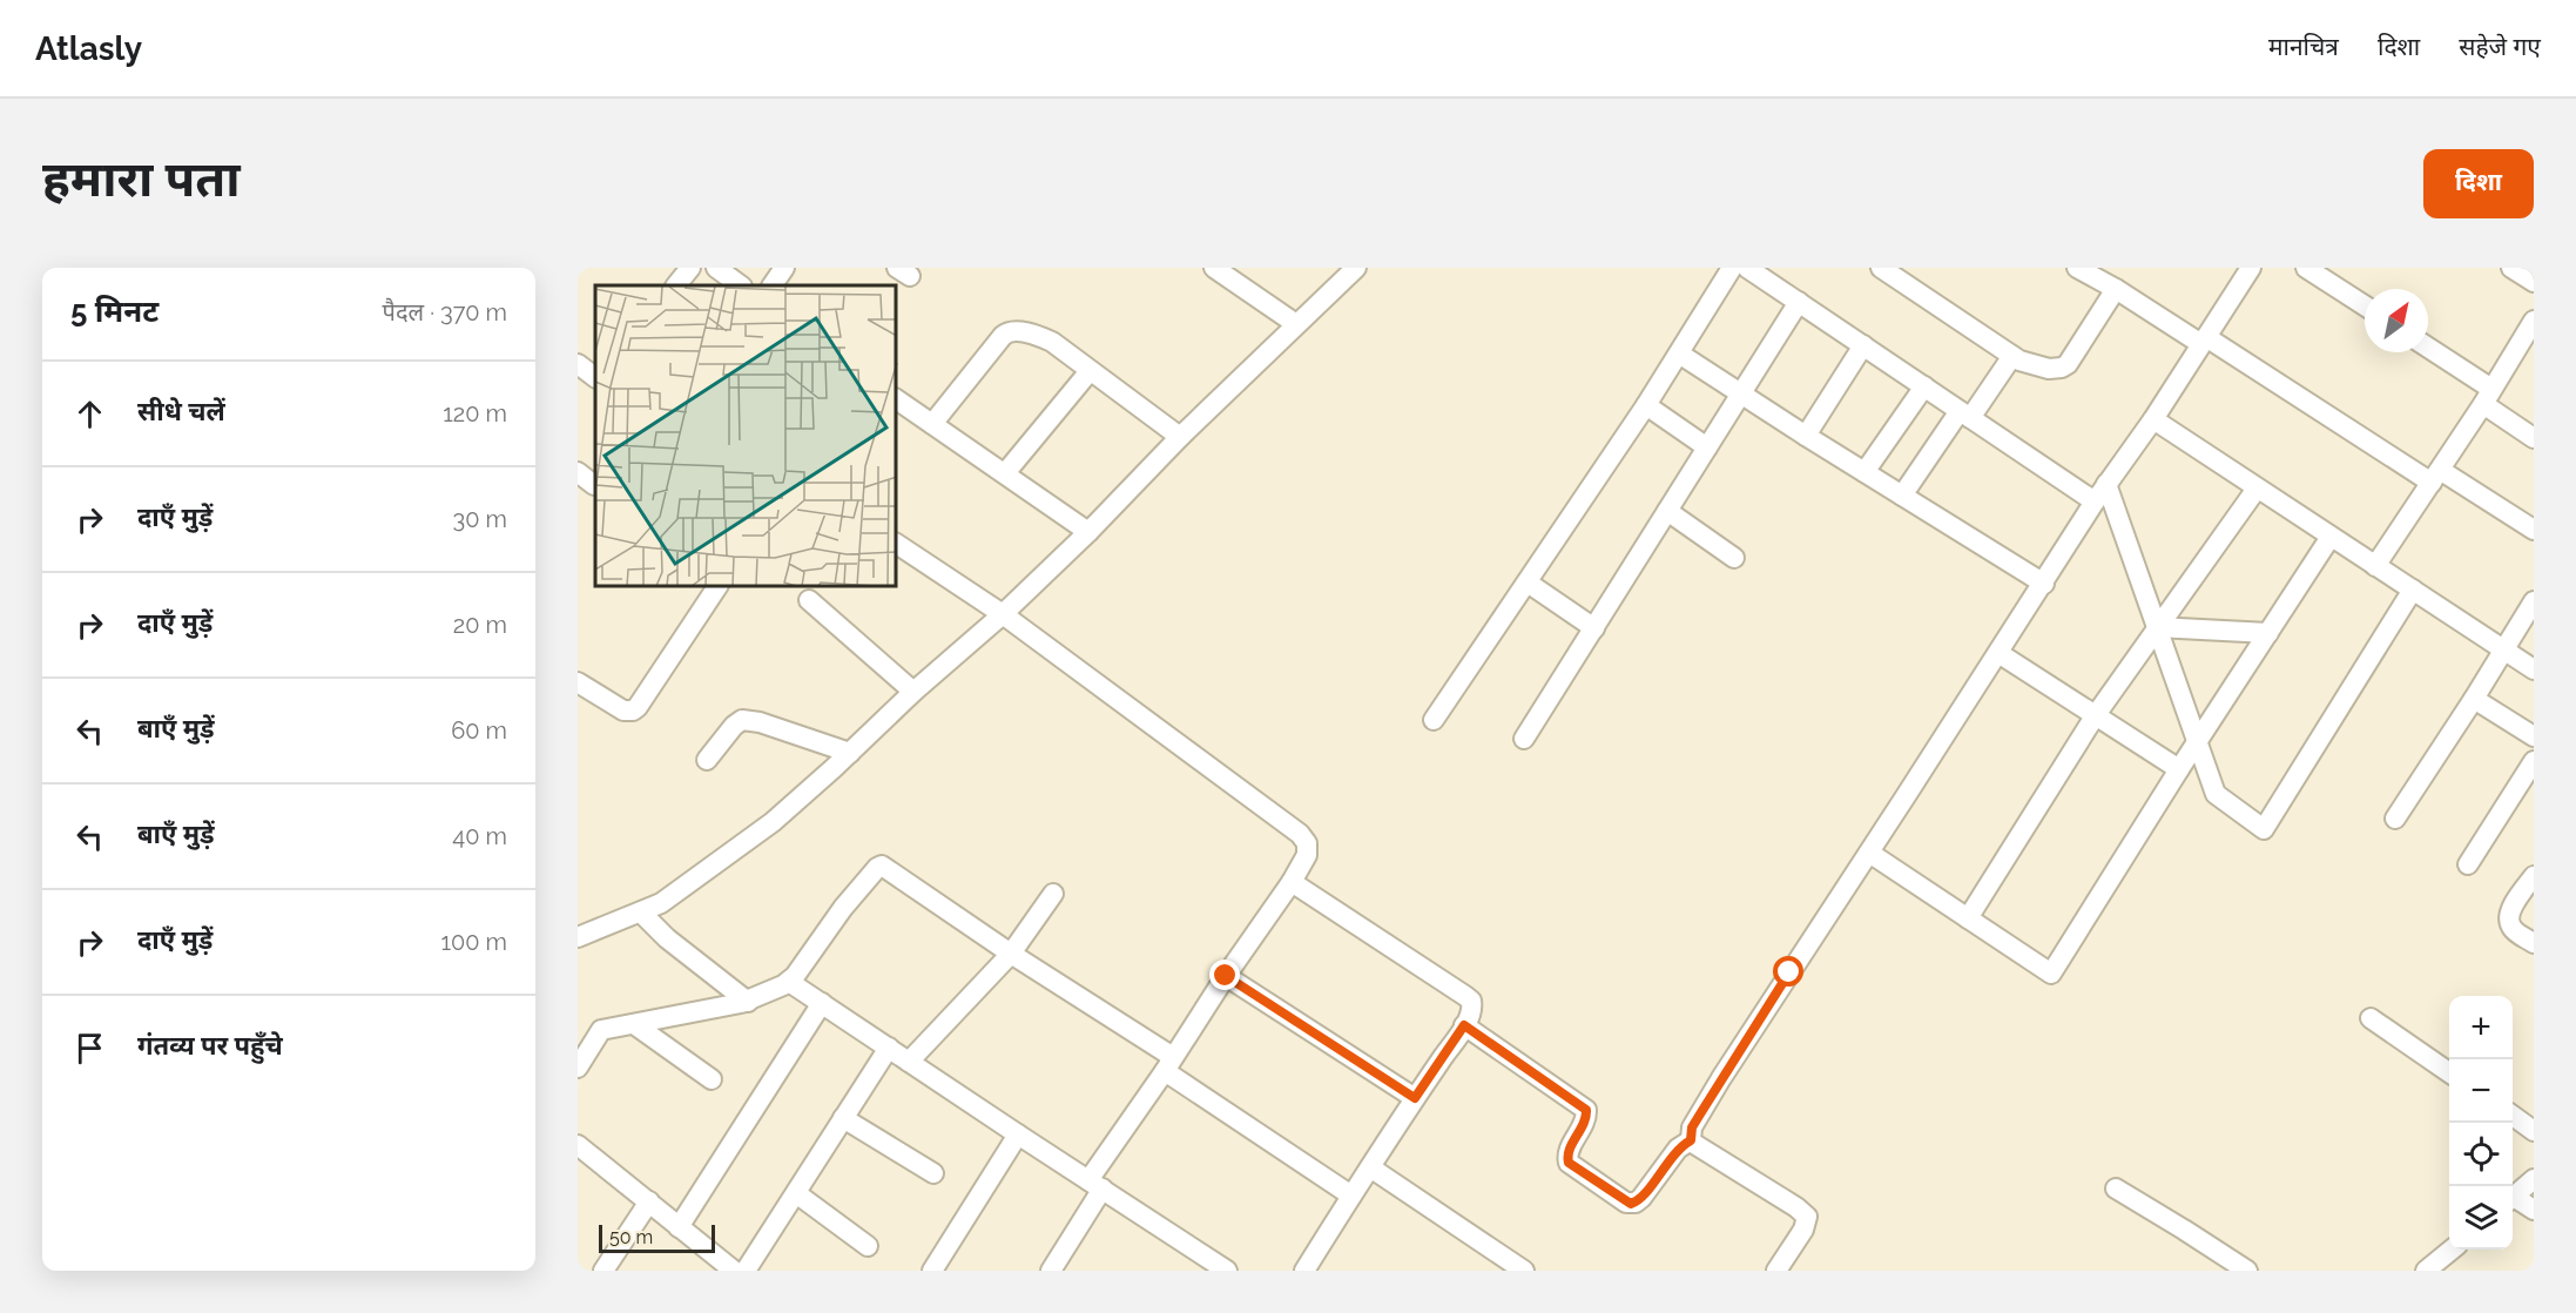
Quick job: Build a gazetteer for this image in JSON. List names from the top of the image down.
{
  "scale_bar": "50 m",
  "north": "top right",
  "page": {
    "header": "Atlasly",
    "nav": ["मानचित्र", "दिशा", "सहेजे गए"],
    "buttons": "दिशा",
    "title": "हमारा पता",
    "heading": ["5 मिनट", "पैदल · 370 m"],
    "list": [
      ["सीधे चलें", "120 m"],
      ["दाएँ मुड़ें", "30 m"],
      ["दाएँ मुड़ें", "20 m"],
      ["बाएँ मुड़ें", "60 m"],
      ["बाएँ मुड़ें", "40 m"],
      ["दाएँ मुड़ें", "100 m"],
      "गंतव्य पर पहुँचे"
    ],
    "map_buttons": ["+", "−"],
    "scale": "50 m"
  }
}
